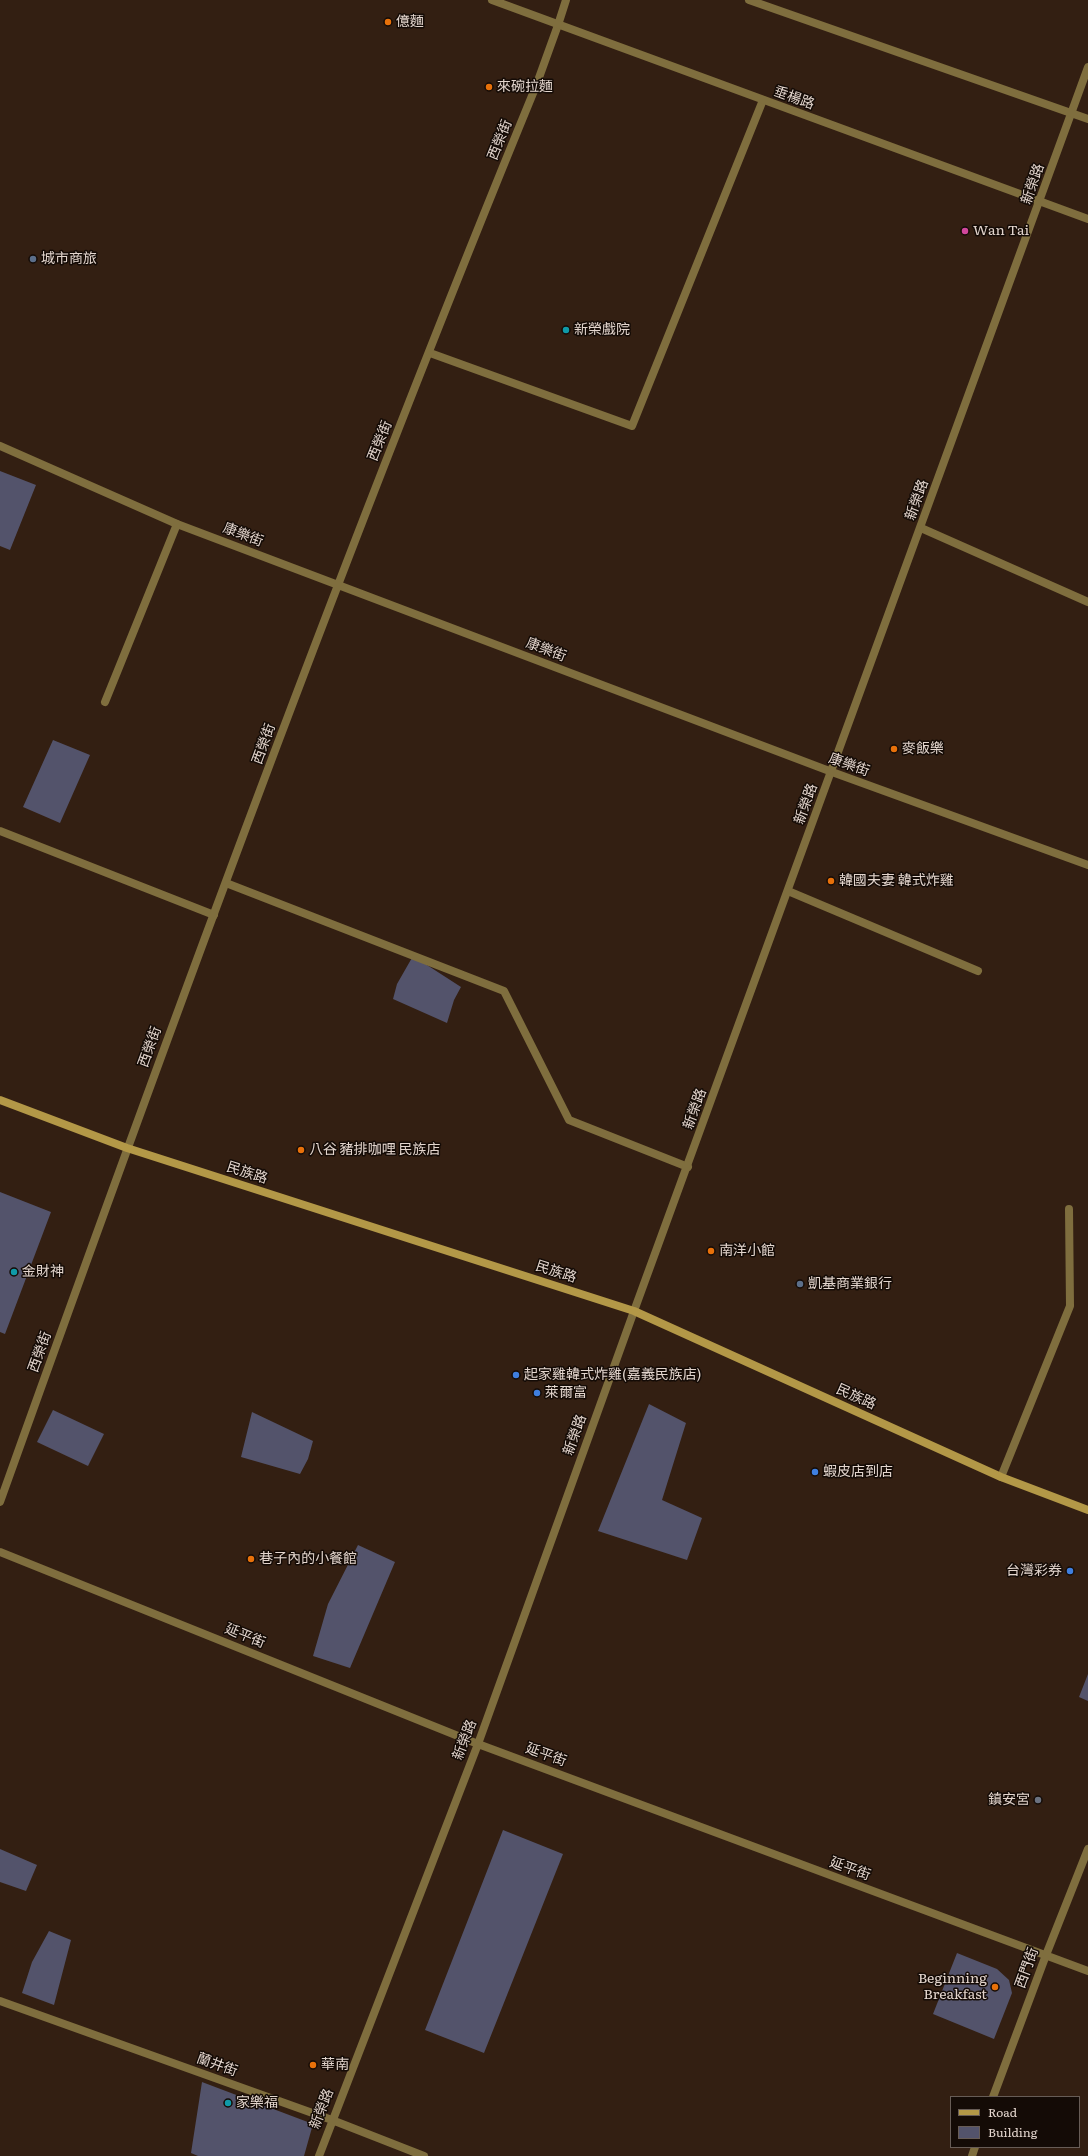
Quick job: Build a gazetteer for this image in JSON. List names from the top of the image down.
{
  "streets": {
    "main road": ["民族路"],
    "street": [
      "垂楊路",
      "西榮街",
      "新榮路",
      "康樂街",
      "延平街",
      "西門街",
      "蘭井街"
    ]
  },
  "crossings": [
    ["垂楊路", "西榮街"],
    ["垂楊路", "新榮路"],
    ["西榮街", "康樂街"],
    ["西榮街", "民族路"],
    ["新榮路", "康樂街"],
    ["新榮路", "民族路"],
    ["新榮路", "延平街"],
    ["新榮路", "蘭井街"],
    ["延平街", "西門街"]
  ],
  "places": [
    "億麵",
    "來碗拉麵",
    "Wan Tai",
    "城市商旅",
    "新榮戲院",
    "麥飯樂",
    "韓國夫妻 韓式炸雞",
    "八谷 豬排咖哩 民族店",
    "南洋小館",
    "金財神",
    "凱基商業銀行",
    "起家雞韓式炸雞(嘉義民族店)",
    "萊爾富",
    "蝦皮店到店",
    "巷子內的小餐館",
    "台灣彩券",
    "鎮安宮",
    "Beginning Breakfast",
    "華南",
    "家樂福"
  ],
  "legend": ["Road", "Building"]
}
